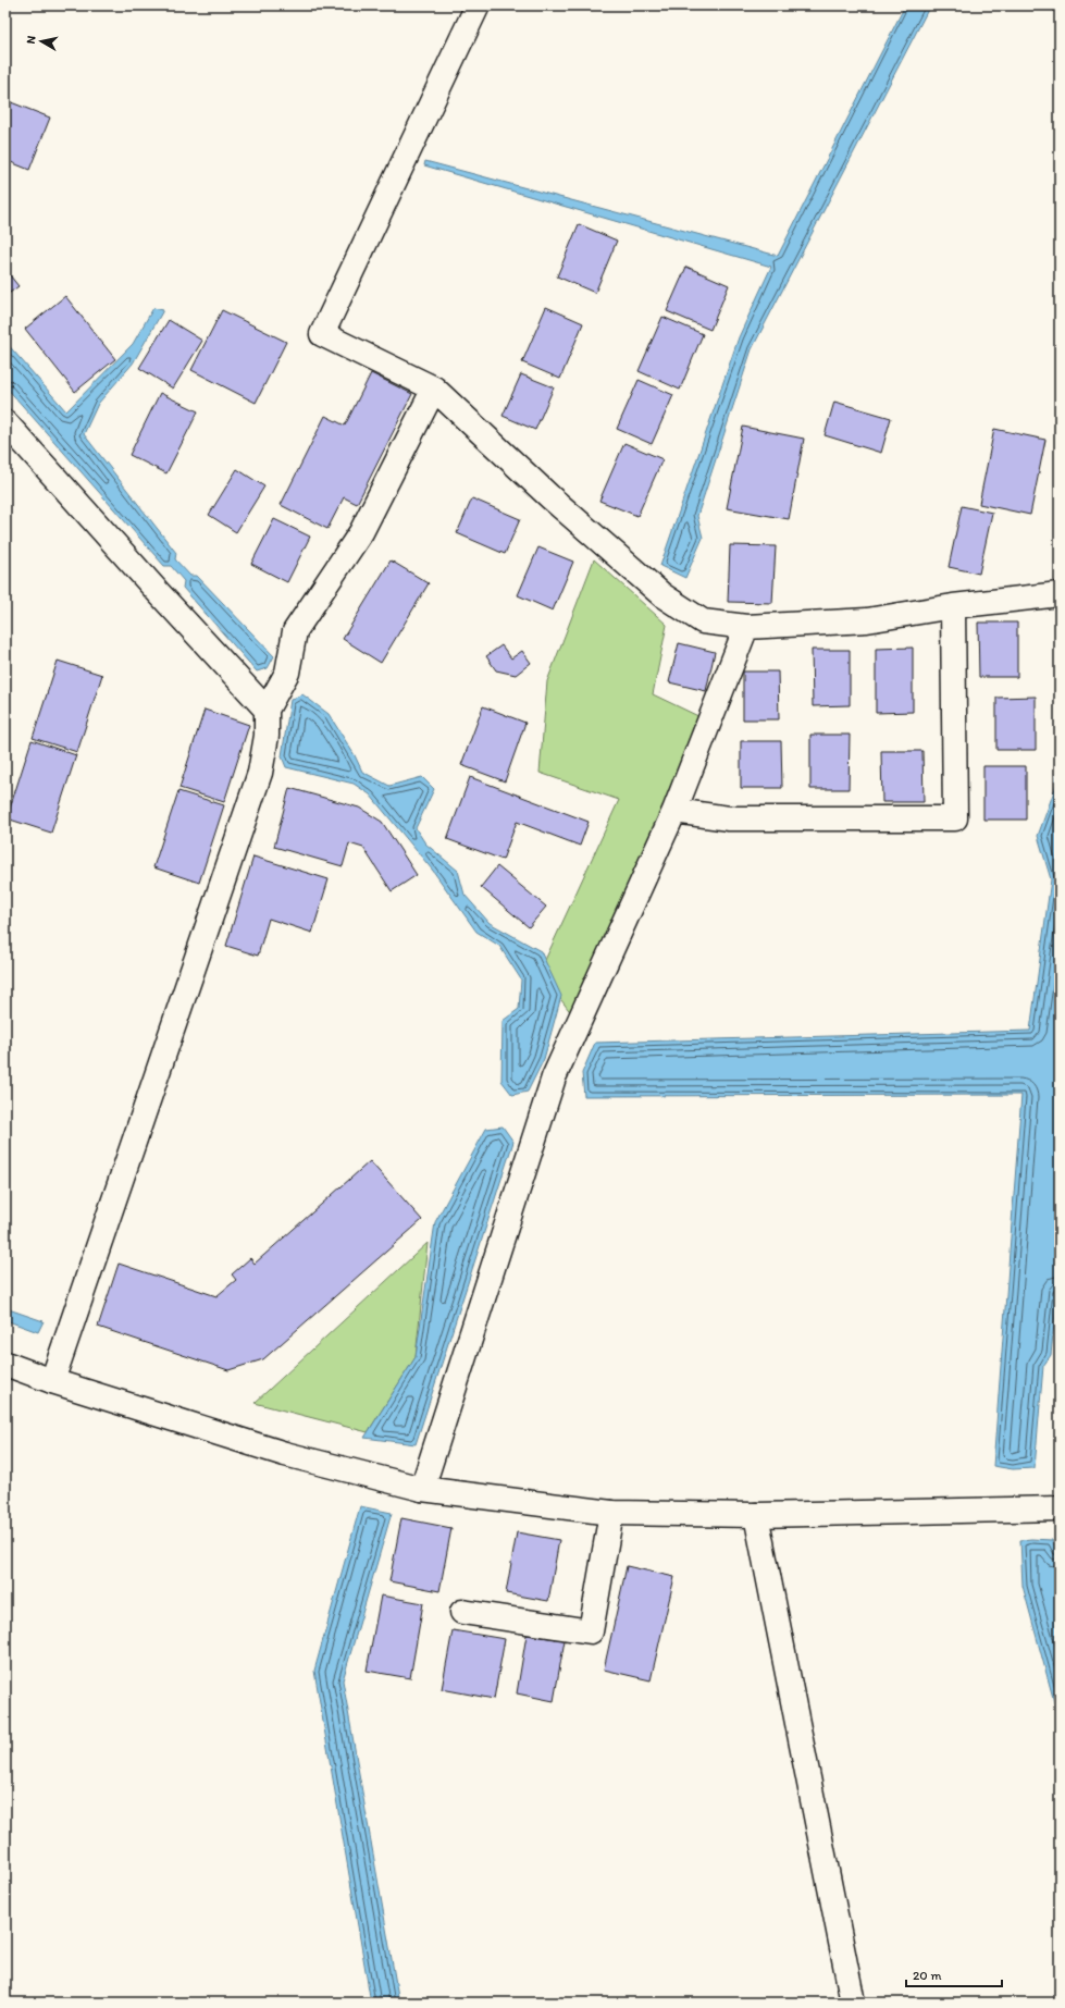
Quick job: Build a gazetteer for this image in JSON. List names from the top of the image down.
{
  "scale_bar": "20 m",
  "north": "left"
}
